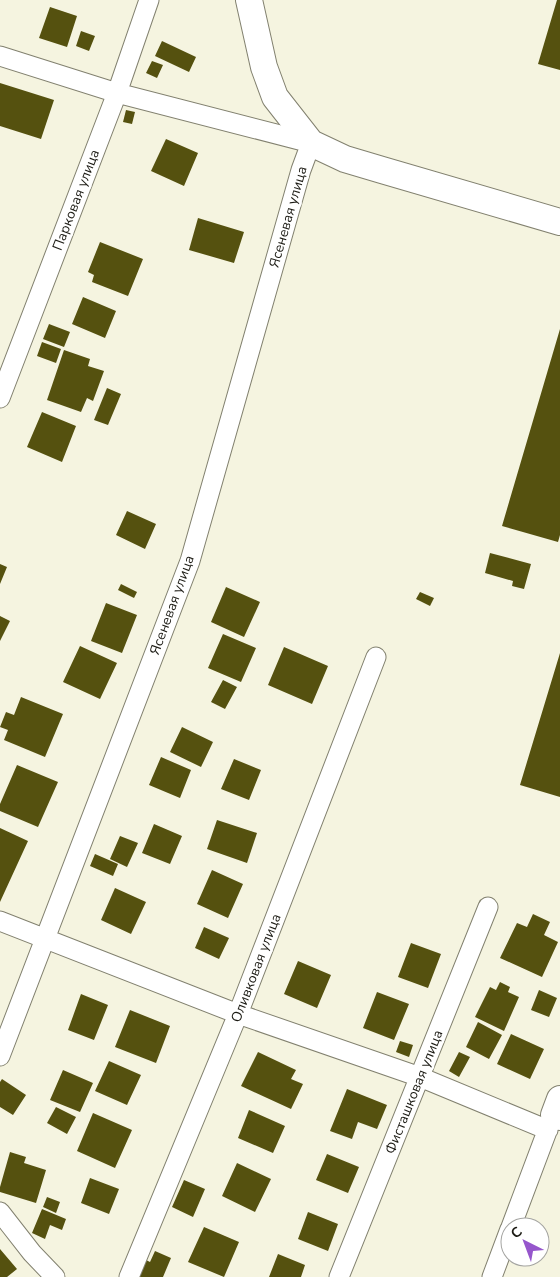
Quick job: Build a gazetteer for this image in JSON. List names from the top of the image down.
{
  "streets": {
    "street": [
      "Парковая улица",
      "Ясеневая улица",
      "Оливковая улица",
      "Фисташковая улица"
    ]
  },
  "north": "top left"
}
